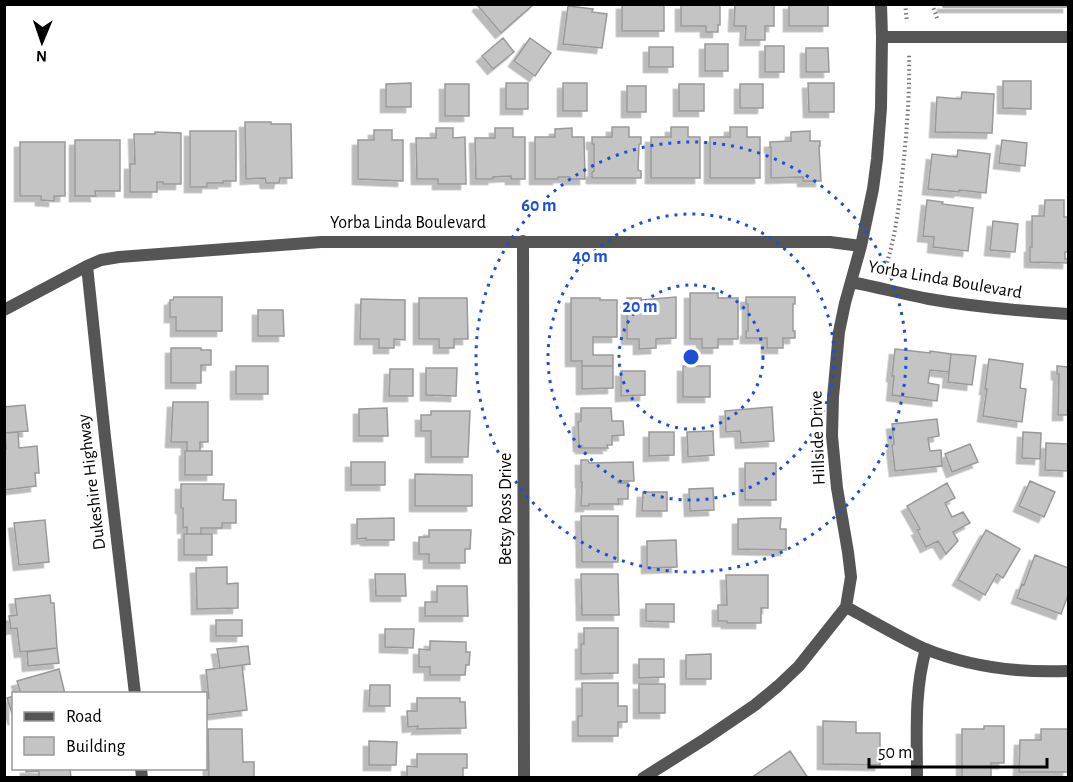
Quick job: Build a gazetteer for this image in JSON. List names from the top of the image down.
{
  "streets": {
    "street": [
      "Yorba Linda Boulevard",
      "Hillside Drive",
      "Dukeshire Highway",
      "Betsy Ross Drive"
    ]
  },
  "crossings": [
    ["Yorba Linda Boulevard", "Hillside Drive"],
    ["Yorba Linda Boulevard", "Dukeshire Highway"],
    ["Yorba Linda Boulevard", "Betsy Ross Drive"]
  ],
  "legend": ["Road", "Building"],
  "scale_bar": "50 m",
  "north": "bottom",
  "rings": ["60 m", "40 m", "20 m"]
}
